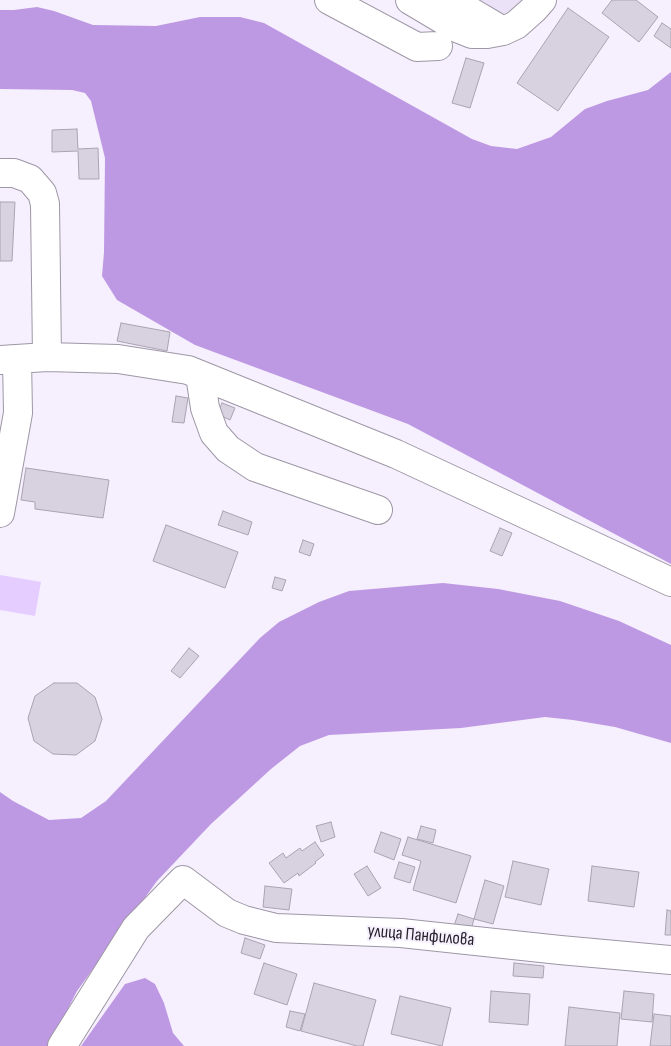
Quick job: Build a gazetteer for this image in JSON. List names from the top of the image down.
{
  "streets": {
    "street": ["улица Панфилова"]
  }
}
